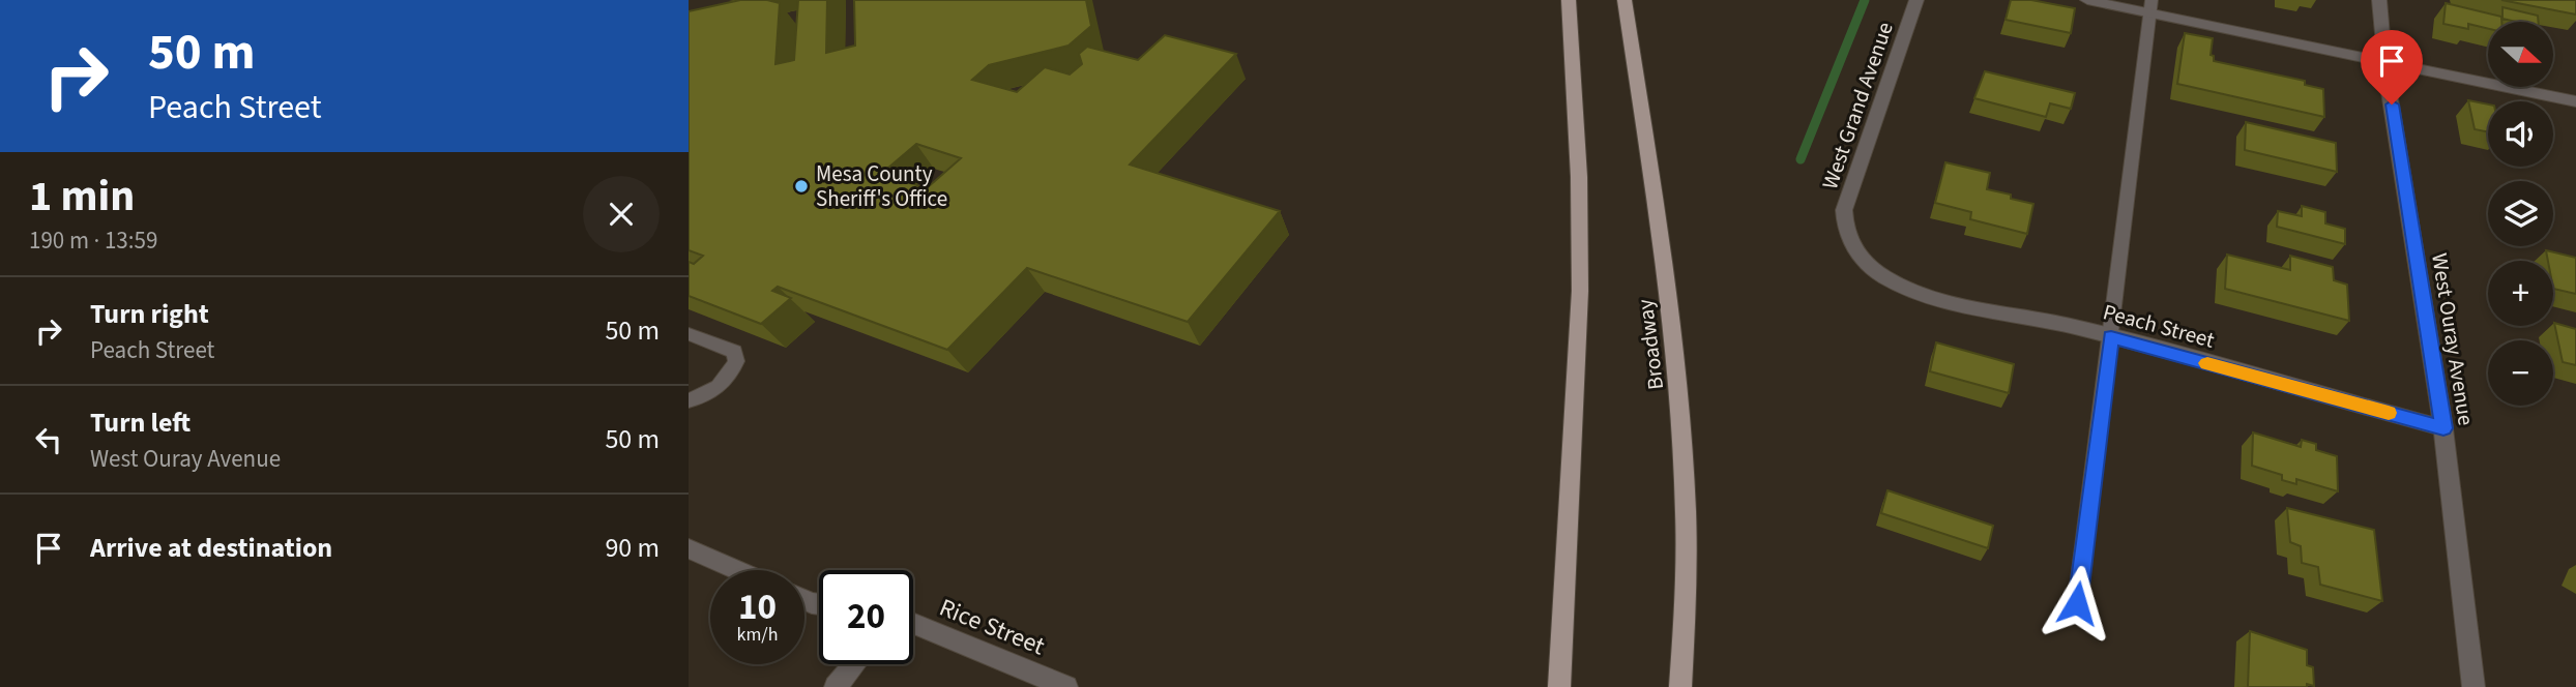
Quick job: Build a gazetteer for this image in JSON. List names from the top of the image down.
{
  "streets": {
    "main road": ["Broadway"],
    "street": [
      "West Grand Avenue",
      "Peach Street",
      "West Ouray Avenue",
      "Rice Street"
    ]
  },
  "crossings": [
    ["West Grand Avenue", "Peach Street"],
    ["Peach Street", "West Ouray Avenue"]
  ],
  "places": ["Mesa County Sheriff's Office"],
  "north": "right",
  "page": {
    "turn": ["50 m", "Peach Street"],
    "map_buttons": ["+", "−"],
    "heading": ["1 min", "190 m · 13:59"],
    "list": [
      {
        "name": "Turn right",
        "note": "Peach Street",
        "value": "50 m"
      },
      {
        "name": "Turn left",
        "note": "West Ouray Avenue",
        "value": "50 m"
      },
      {
        "name": "Arrive at destination",
        "value": "90 m"
      }
    ],
    "speed": "10 km/h",
    "limit": "20"
  }
}
